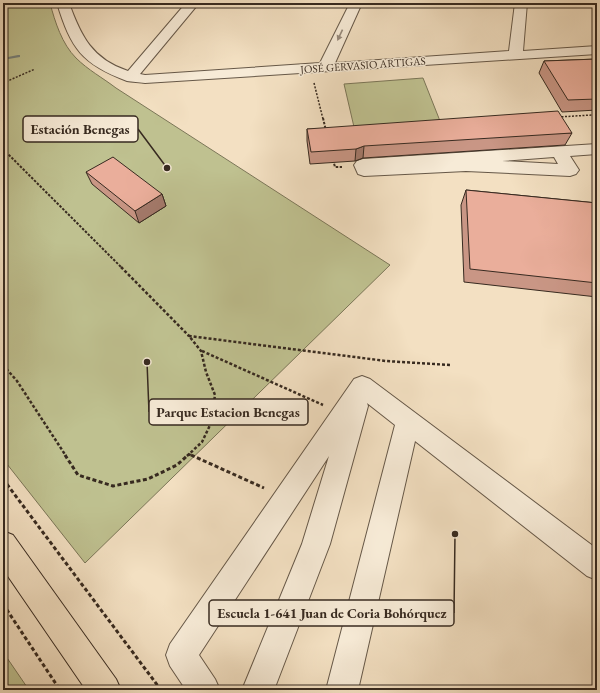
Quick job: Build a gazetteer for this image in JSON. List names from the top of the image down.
{
  "streets": {
    "street": ["JOSÉ GERVASIO ARTIGAS"]
  },
  "places": ["Estación Benegas", "Parque Estacion Benegas", "Escuela 1-641 Juan de Coria Bohórquez"]
}
